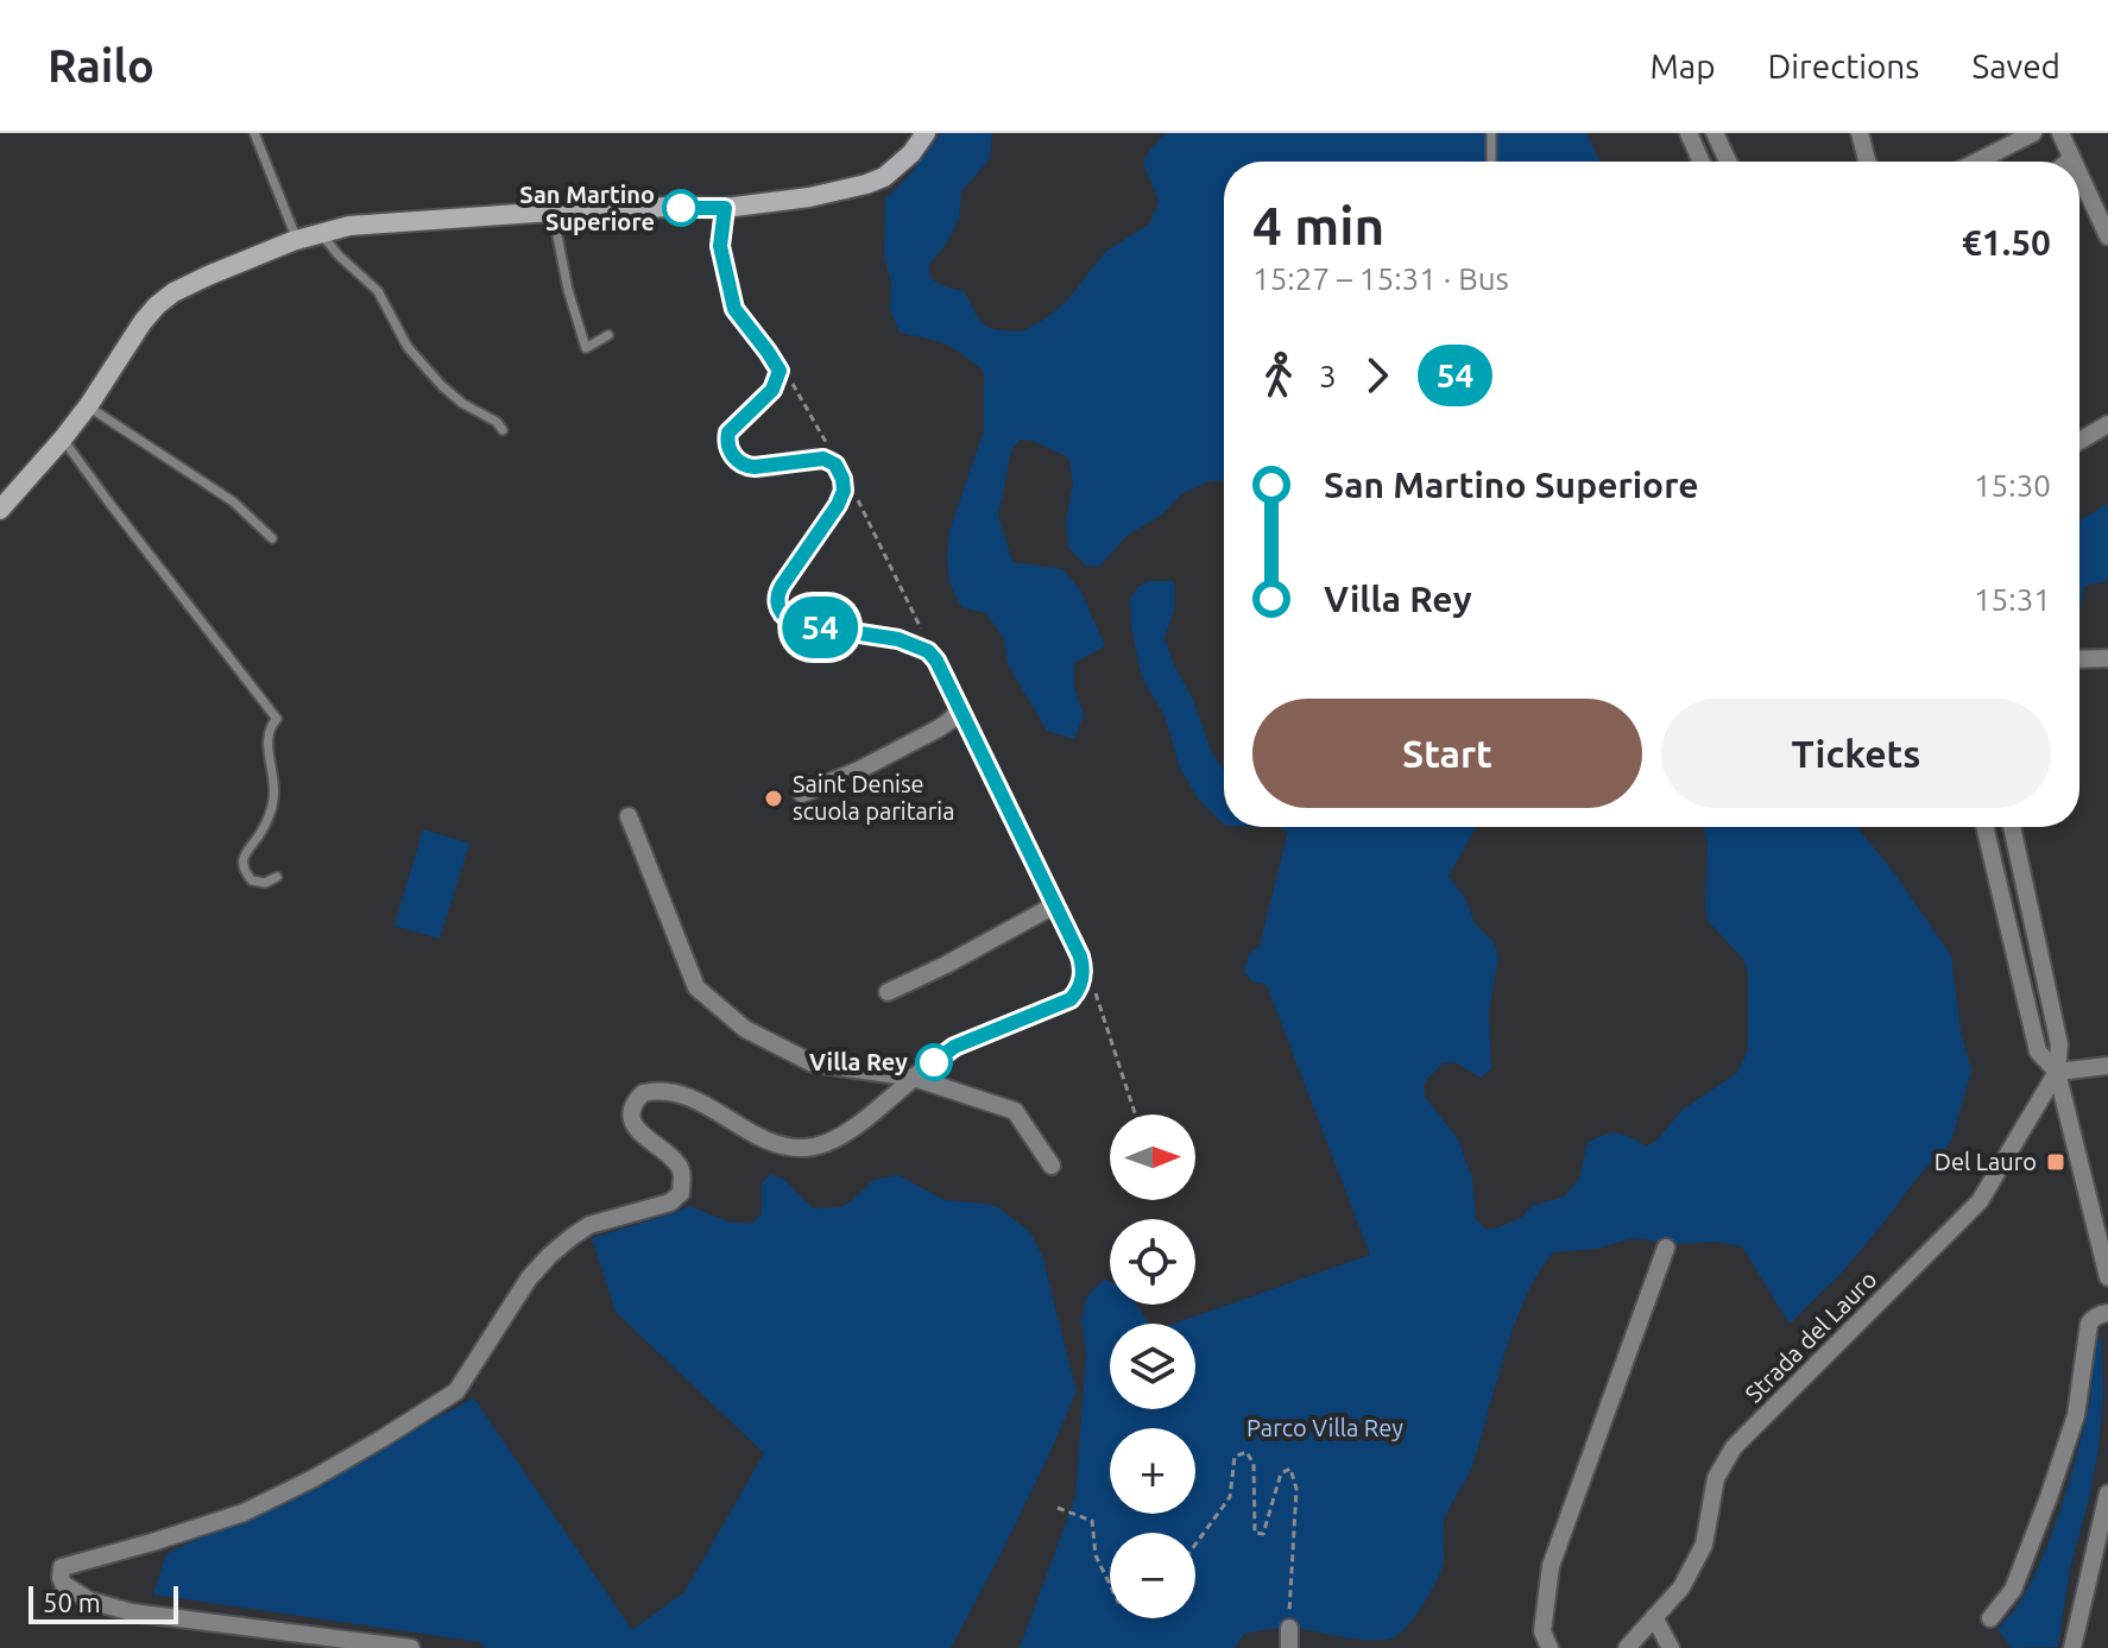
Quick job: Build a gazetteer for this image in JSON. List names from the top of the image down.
{
  "streets": {
    "street": ["Strada del Lauro"]
  },
  "parks": ["Parco Villa Rey"],
  "places": {
    "other": ["San Martino Superiore", "Saint Denise scuola paritaria", "Villa Rey"],
    "transit": ["Del Lauro"]
  },
  "lines": ["bus line 54"],
  "scale_bar": "50 m",
  "north": "right",
  "page": {
    "header": "Railo",
    "nav": ["Map", "Directions", "Saved"],
    "on_map": "54",
    "heading": ["4 min", "15:27 – 15:31 · Bus", "€1.50"],
    "legs": ["3", "54"],
    "list": [
      {
        "name": "San Martino Superiore",
        "value": "15:30"
      },
      {
        "name": "Villa Rey",
        "value": "15:31"
      }
    ],
    "buttons": ["Start", "Tickets"],
    "map_buttons": ["+", "−"],
    "scale": "50 m"
  }
}
